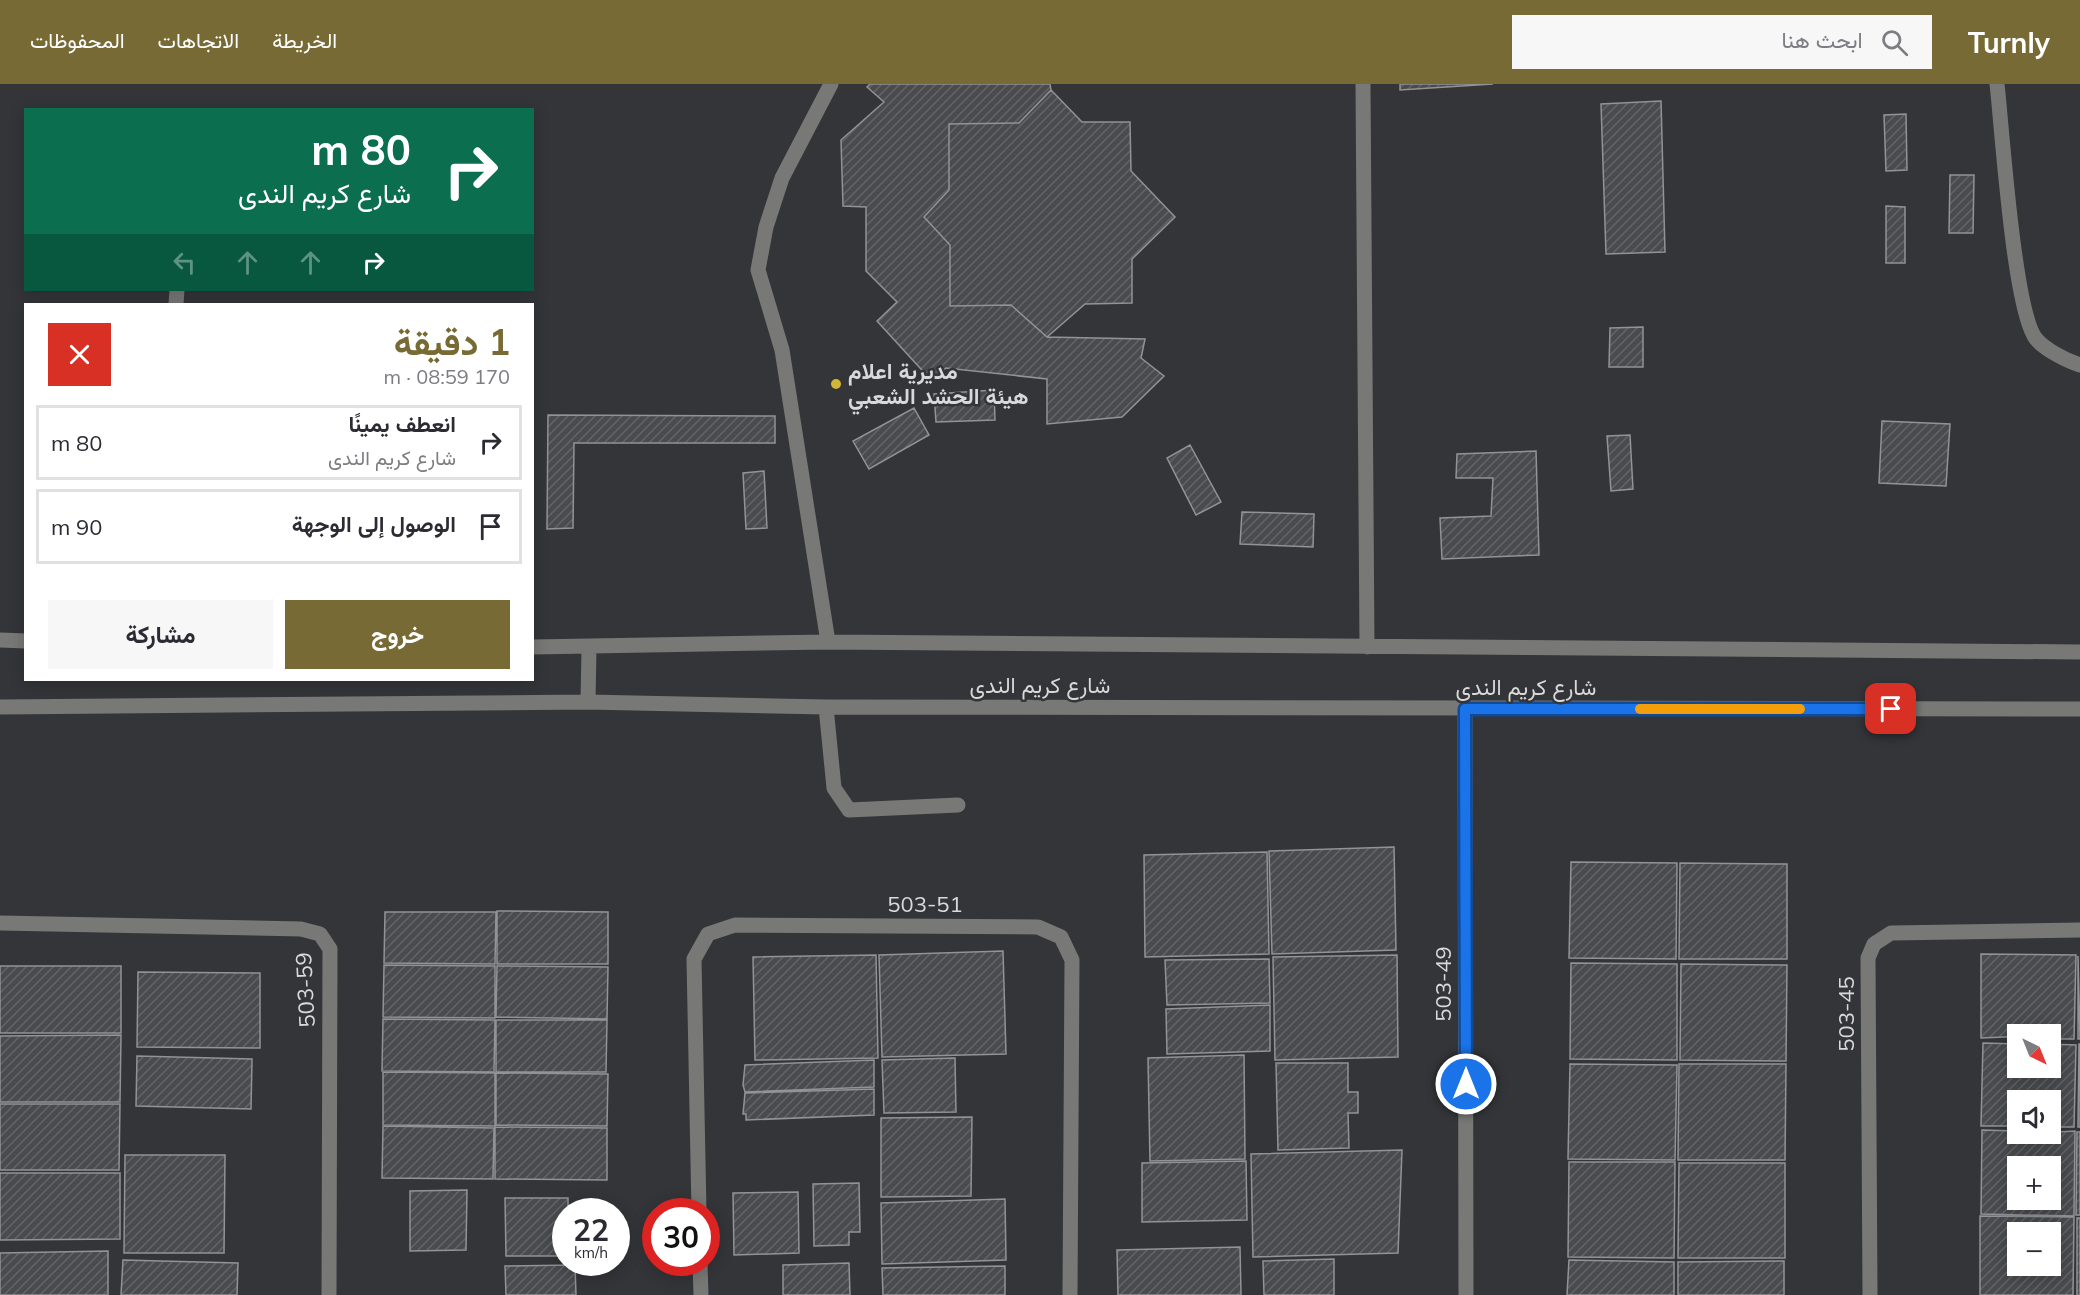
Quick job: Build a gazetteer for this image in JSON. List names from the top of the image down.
{
  "streets": {
    "street": [
      "شارع كريم الندى",
      "503-51",
      "503-49",
      "503-59",
      "503-45"
    ]
  },
  "crossings": [
    ["شارع كريم الندى", "503-49"]
  ],
  "places": ["مديرية اعلام هيئة الحشد الشعبي"],
  "north": "bottom right",
  "page": {
    "header": "Turnly",
    "search": "ابحث هنا",
    "nav": ["الخريطة", "الاتجاهات", "المحفوظات"],
    "turn": ["80 m", "شارع كريم الندى"],
    "heading": ["1 دقيقة", "170 m · 08:59"],
    "list": [
      {
        "name": "انعطف يمينًا",
        "note": "شارع كريم الندى",
        "value": "80 m"
      },
      {
        "name": "الوصول إلى الوجهة",
        "value": "90 m"
      }
    ],
    "buttons": ["خروج", "مشاركة"],
    "map_buttons": ["+", "−"],
    "speed": "22 km/h",
    "limit": "30"
  }
}
